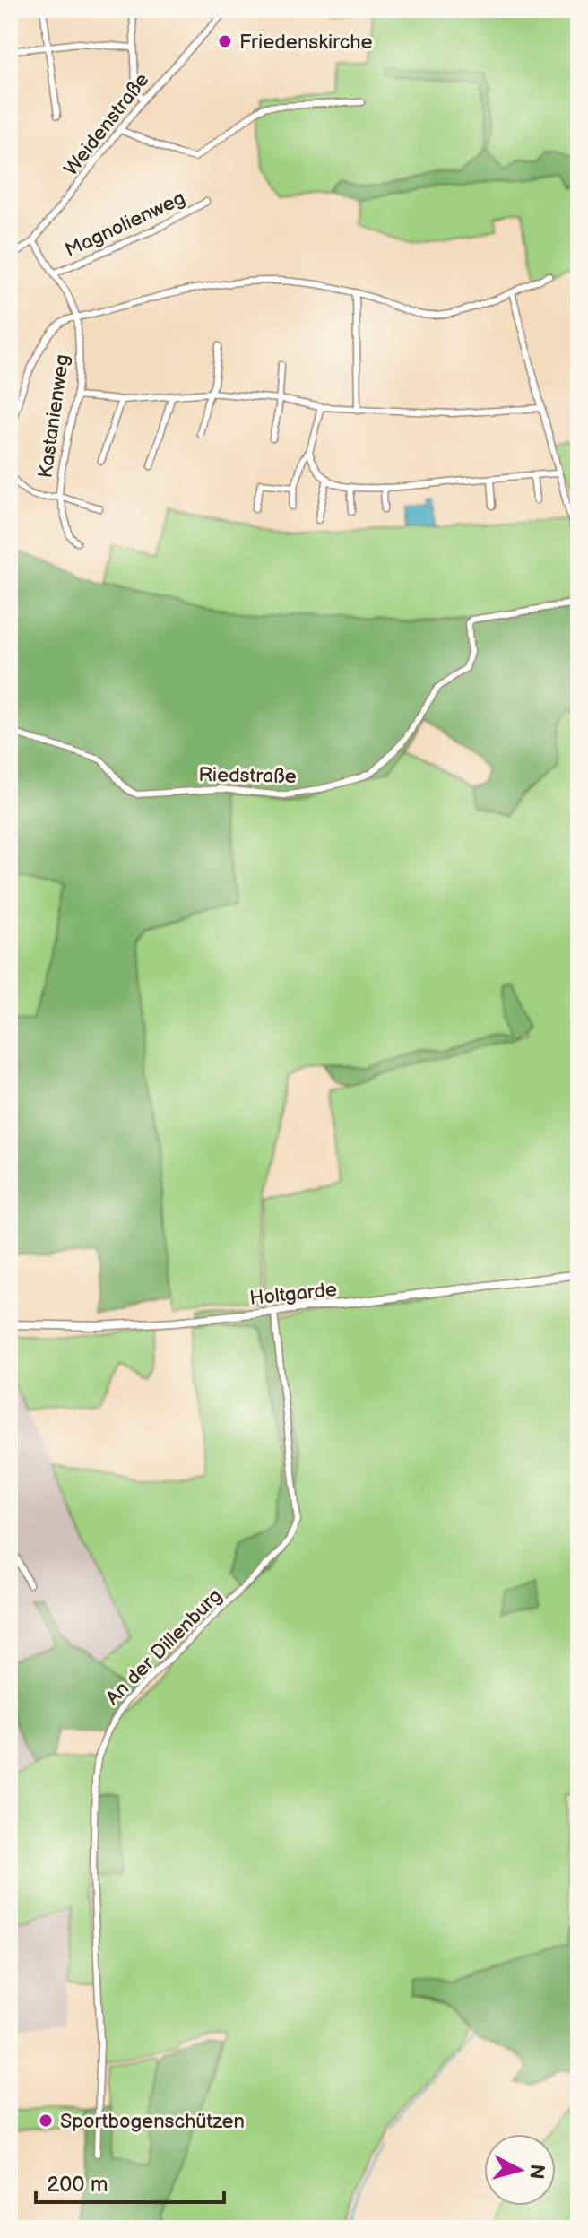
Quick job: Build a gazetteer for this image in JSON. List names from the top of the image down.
{
  "streets": {
    "street": [
      "Weidenstraße",
      "Magnolienweg",
      "Kastanienweg",
      "Riedstraße",
      "Holtgarde",
      "An der Dillenburg"
    ]
  },
  "crossings": [
    ["Holtgarde", "An der Dillenburg"]
  ],
  "places": ["Friedenskirche", "Sportbogenschützen"],
  "scale_bar": "200 m",
  "north": "right"
}
